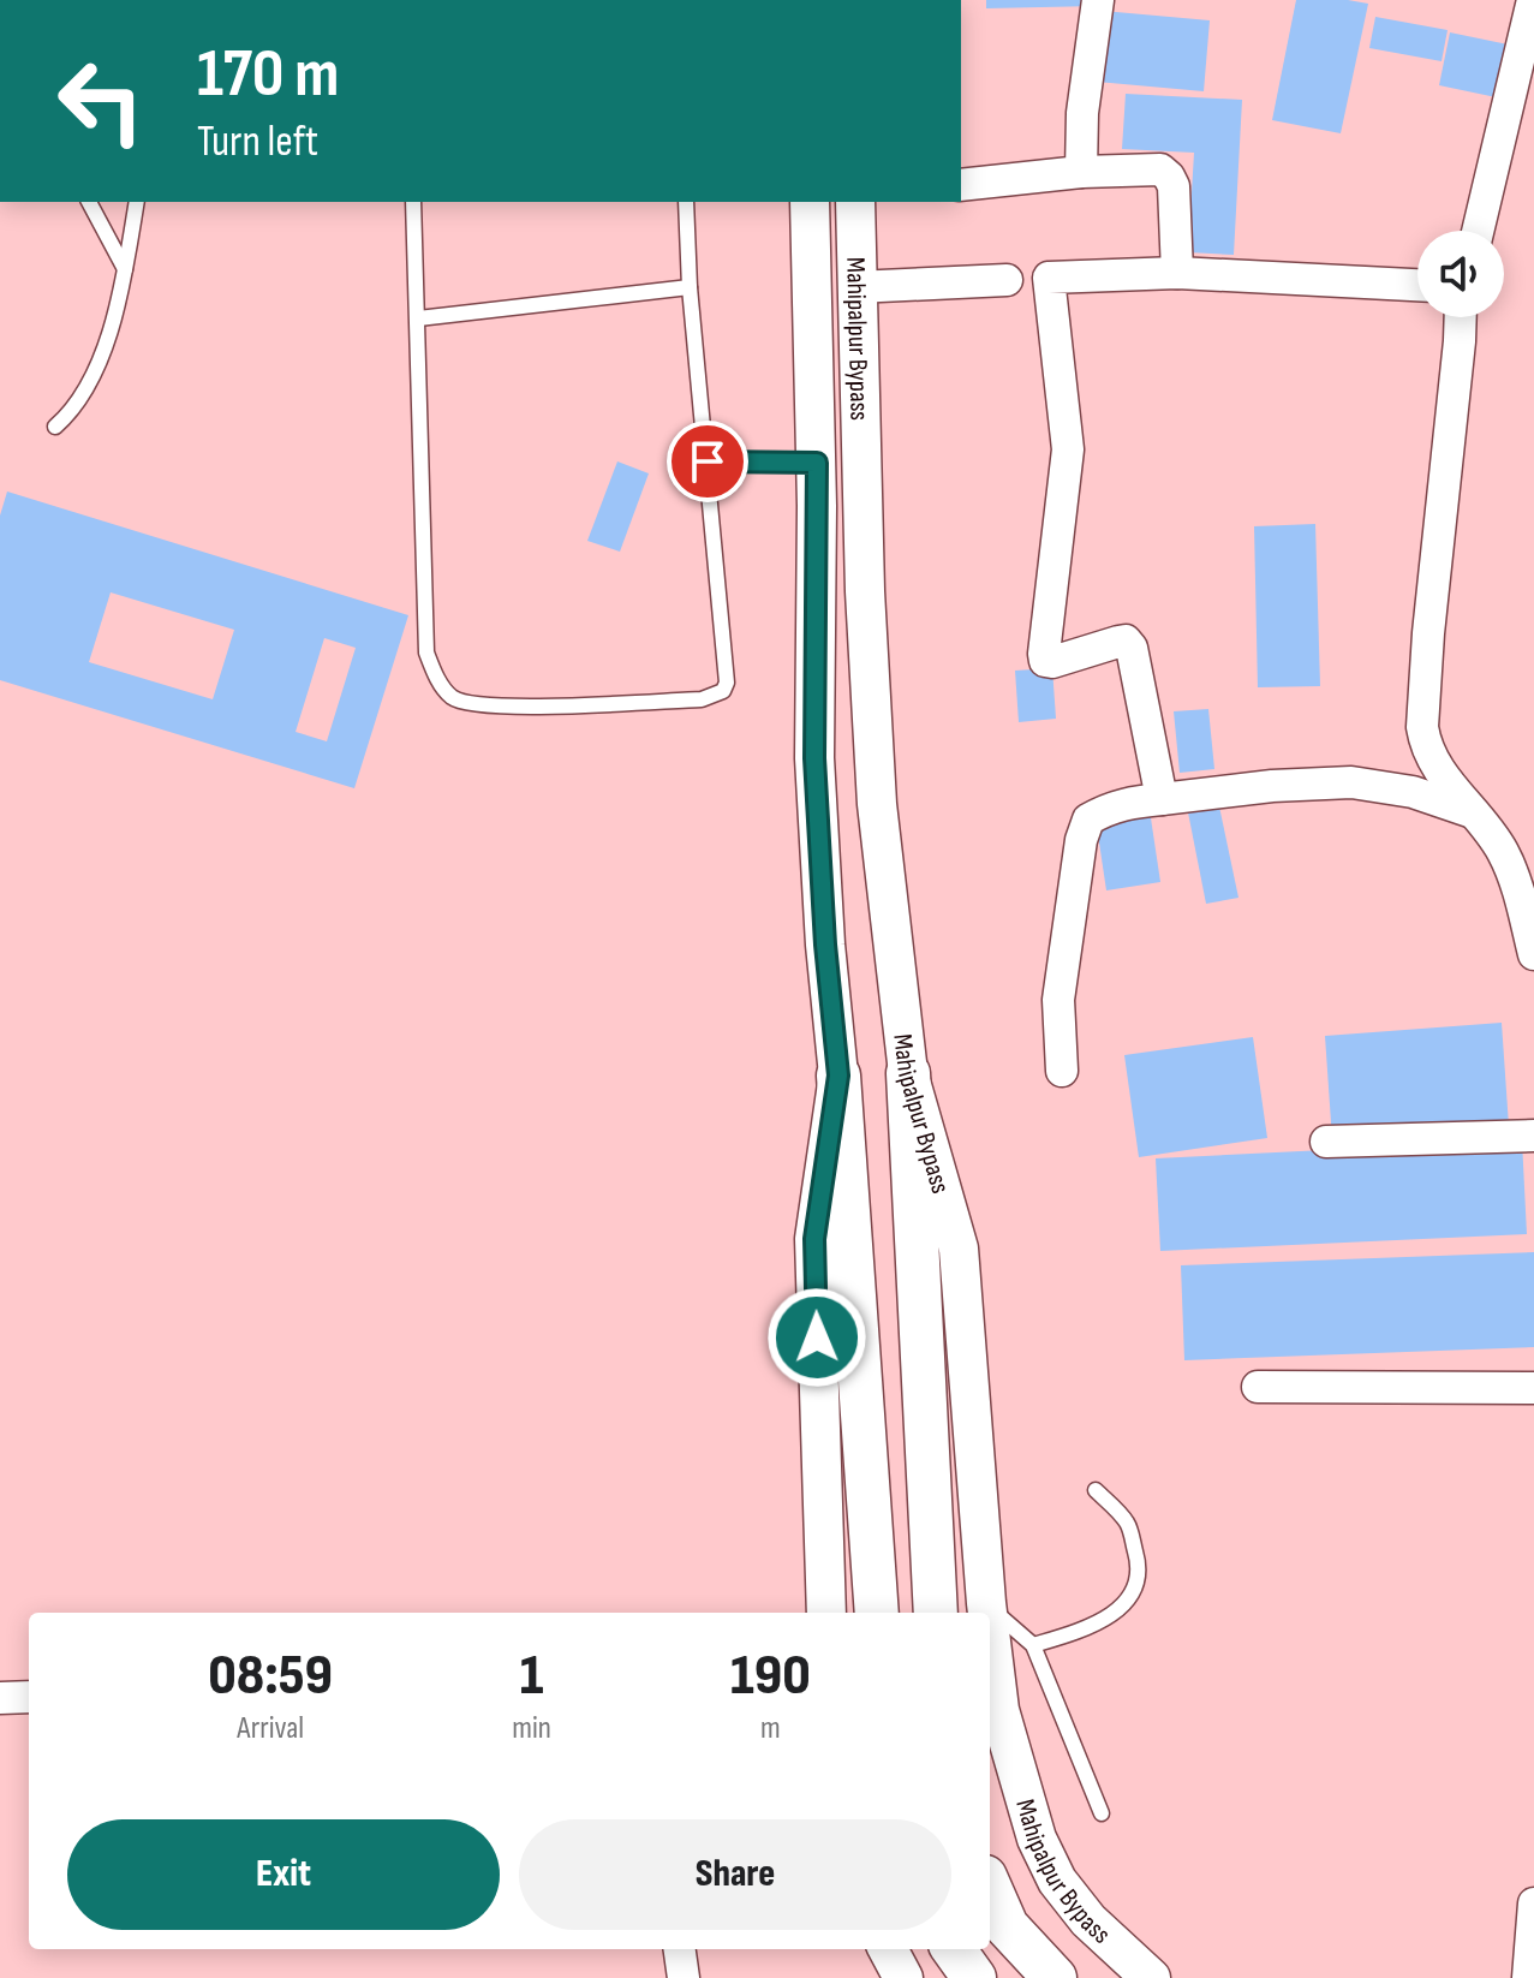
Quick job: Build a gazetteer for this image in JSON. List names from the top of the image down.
{
  "streets": {
    "street": ["Mahipalpur Bypass"]
  },
  "page": {
    "turn": ["170 m", "Turn left"],
    "eta": [
      "08:59",
      "Arrival",
      "1",
      "min",
      "190",
      "m"
    ],
    "buttons": ["Exit", "Share"]
  }
}
